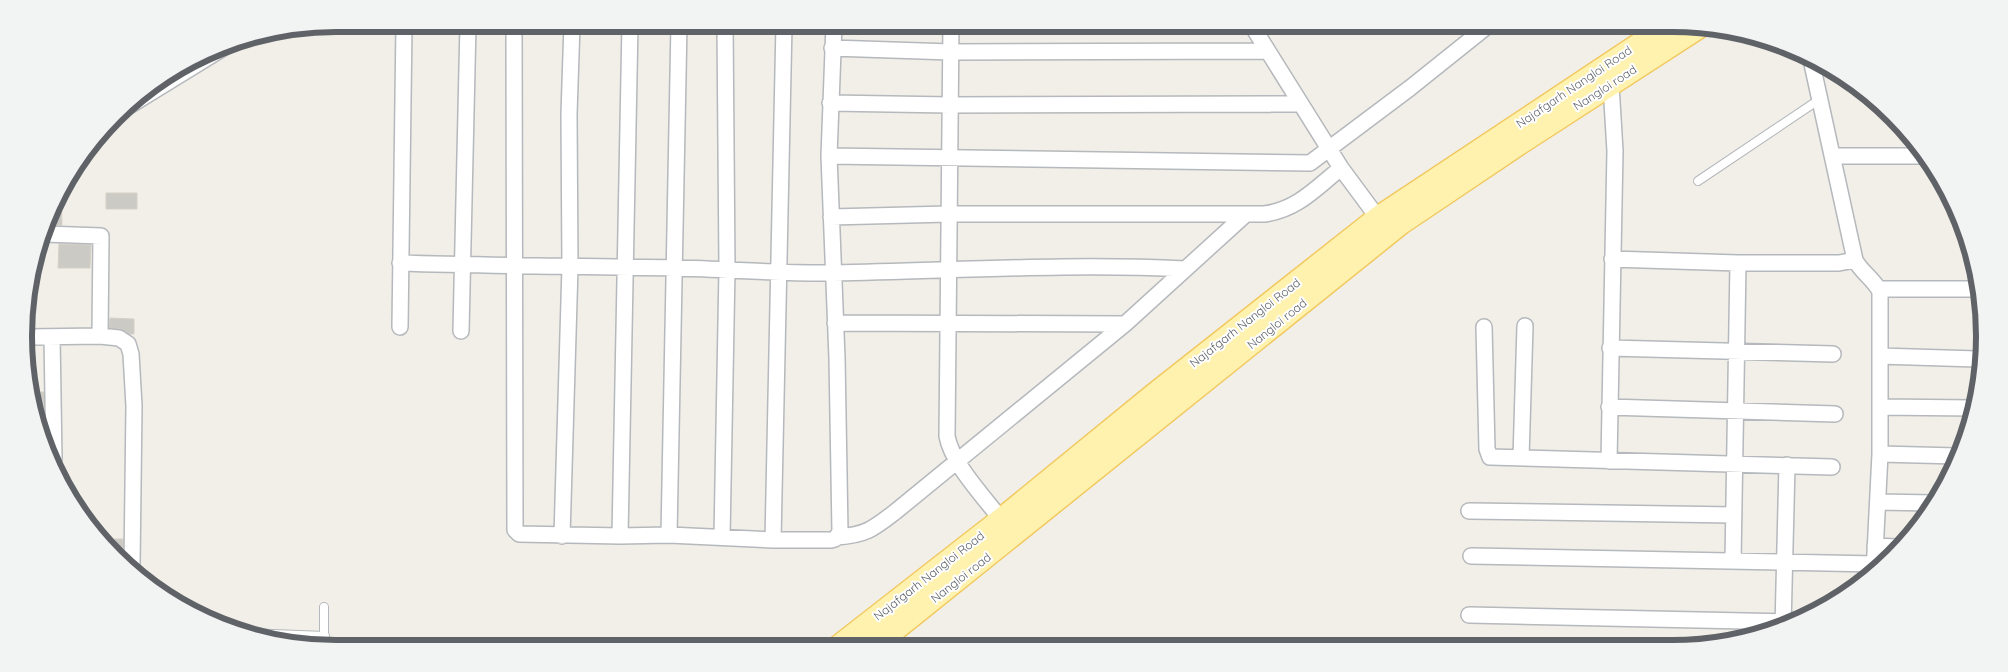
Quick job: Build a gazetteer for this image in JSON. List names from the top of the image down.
{
  "streets": {
    "main road": ["Najafgarh Nangloi Road", "Nangloi road"]
  },
  "crossings": [
    ["Najafgarh Nangloi Road", "Nangloi road"]
  ]
}
